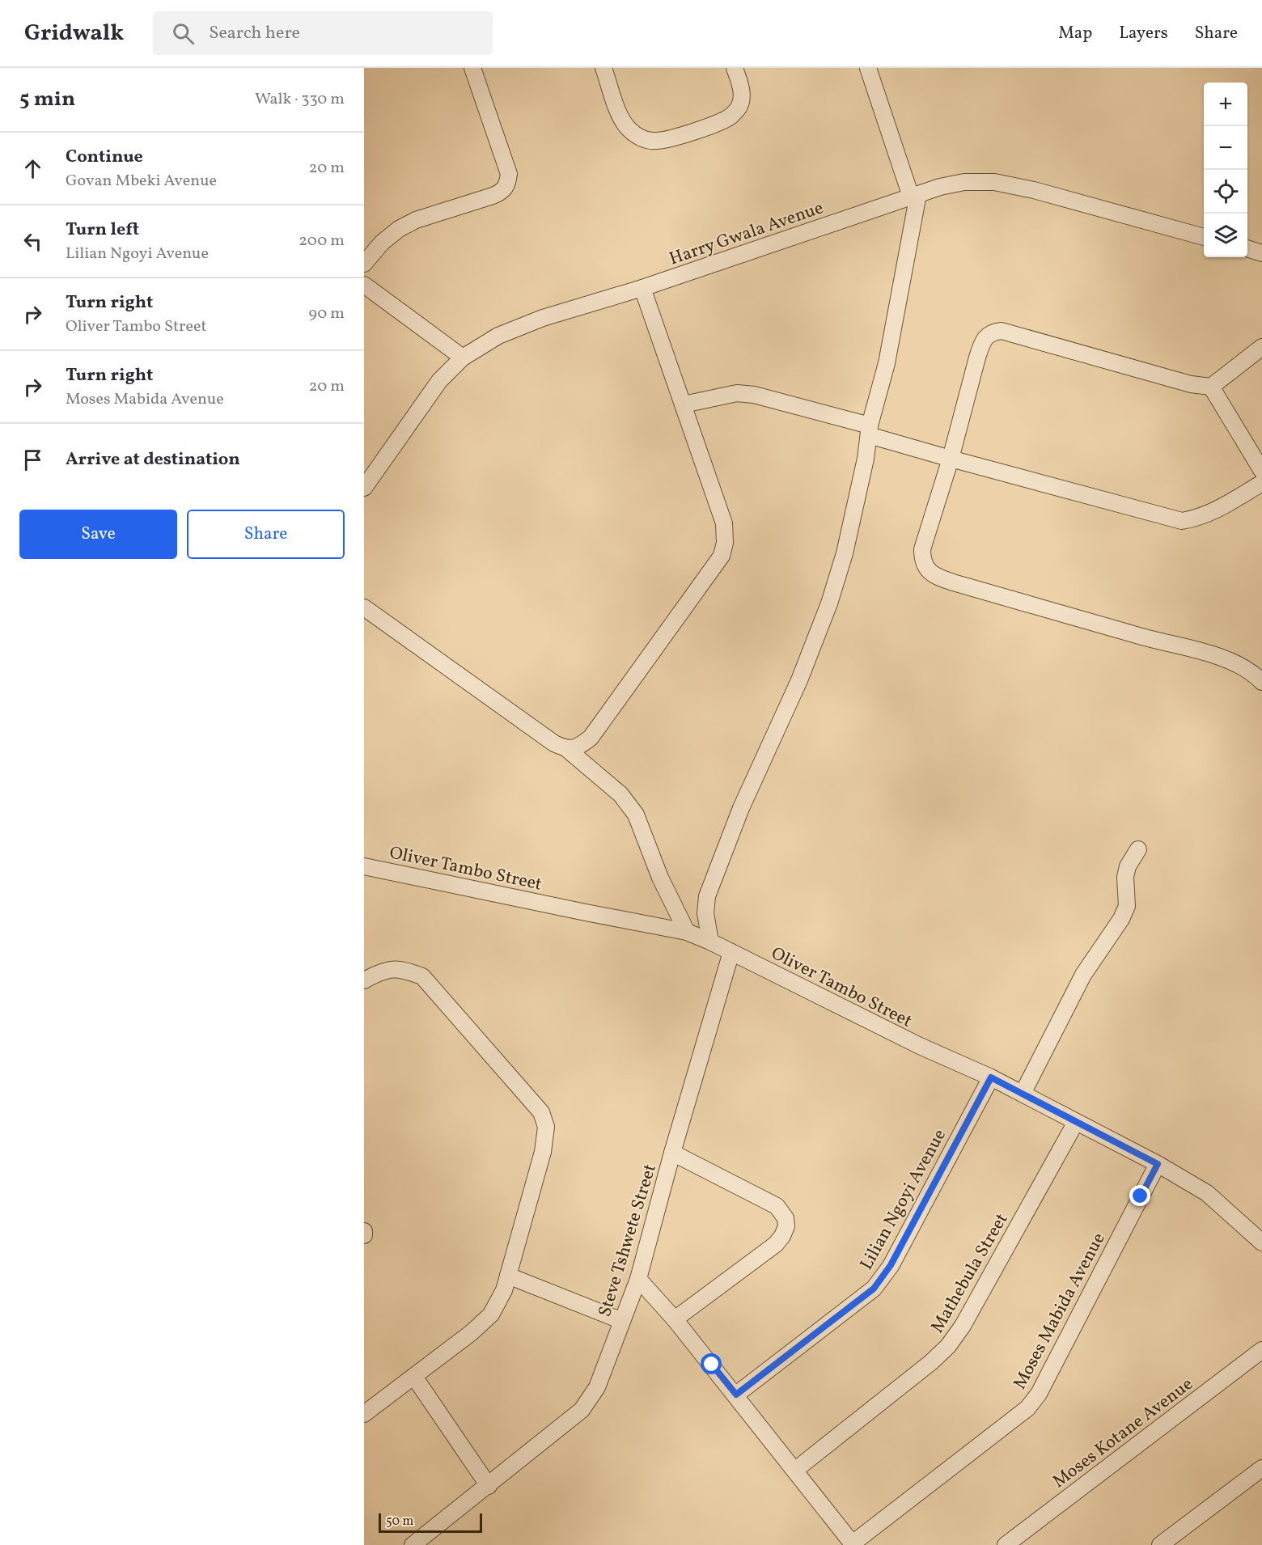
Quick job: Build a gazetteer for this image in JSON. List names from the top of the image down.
{
  "streets": {
    "street": [
      "Harry Gwala Avenue",
      "Oliver Tambo Street",
      "Lilian Ngoyi Avenue",
      "Steve Tshwete Street",
      "Mathebula Street",
      "Moses Mabida Avenue",
      "Moses Kotane Avenue"
    ]
  },
  "crossings": [
    ["Oliver Tambo Street", "Lilian Ngoyi Avenue"],
    ["Oliver Tambo Street", "Steve Tshwete Street"],
    ["Oliver Tambo Street", "Mathebula Street"],
    ["Oliver Tambo Street", "Moses Mabida Avenue"]
  ],
  "scale_bar": "50 m",
  "page": {
    "header": "Gridwalk",
    "search": "Search here",
    "nav": ["Map", "Layers", "Share"],
    "heading": ["5 min", "Walk · 330 m"],
    "map_buttons": ["+", "−"],
    "list": [
      ["Continue", "Govan Mbeki Avenue", "20 m"],
      ["Turn left", "Lilian Ngoyi Avenue", "200 m"],
      ["Turn right", "Oliver Tambo Street", "90 m"],
      ["Turn right", "Moses Mabida Avenue", "20 m"],
      "Arrive at destination"
    ],
    "buttons": ["Save", "Share"],
    "scale": "50 m"
  }
}
